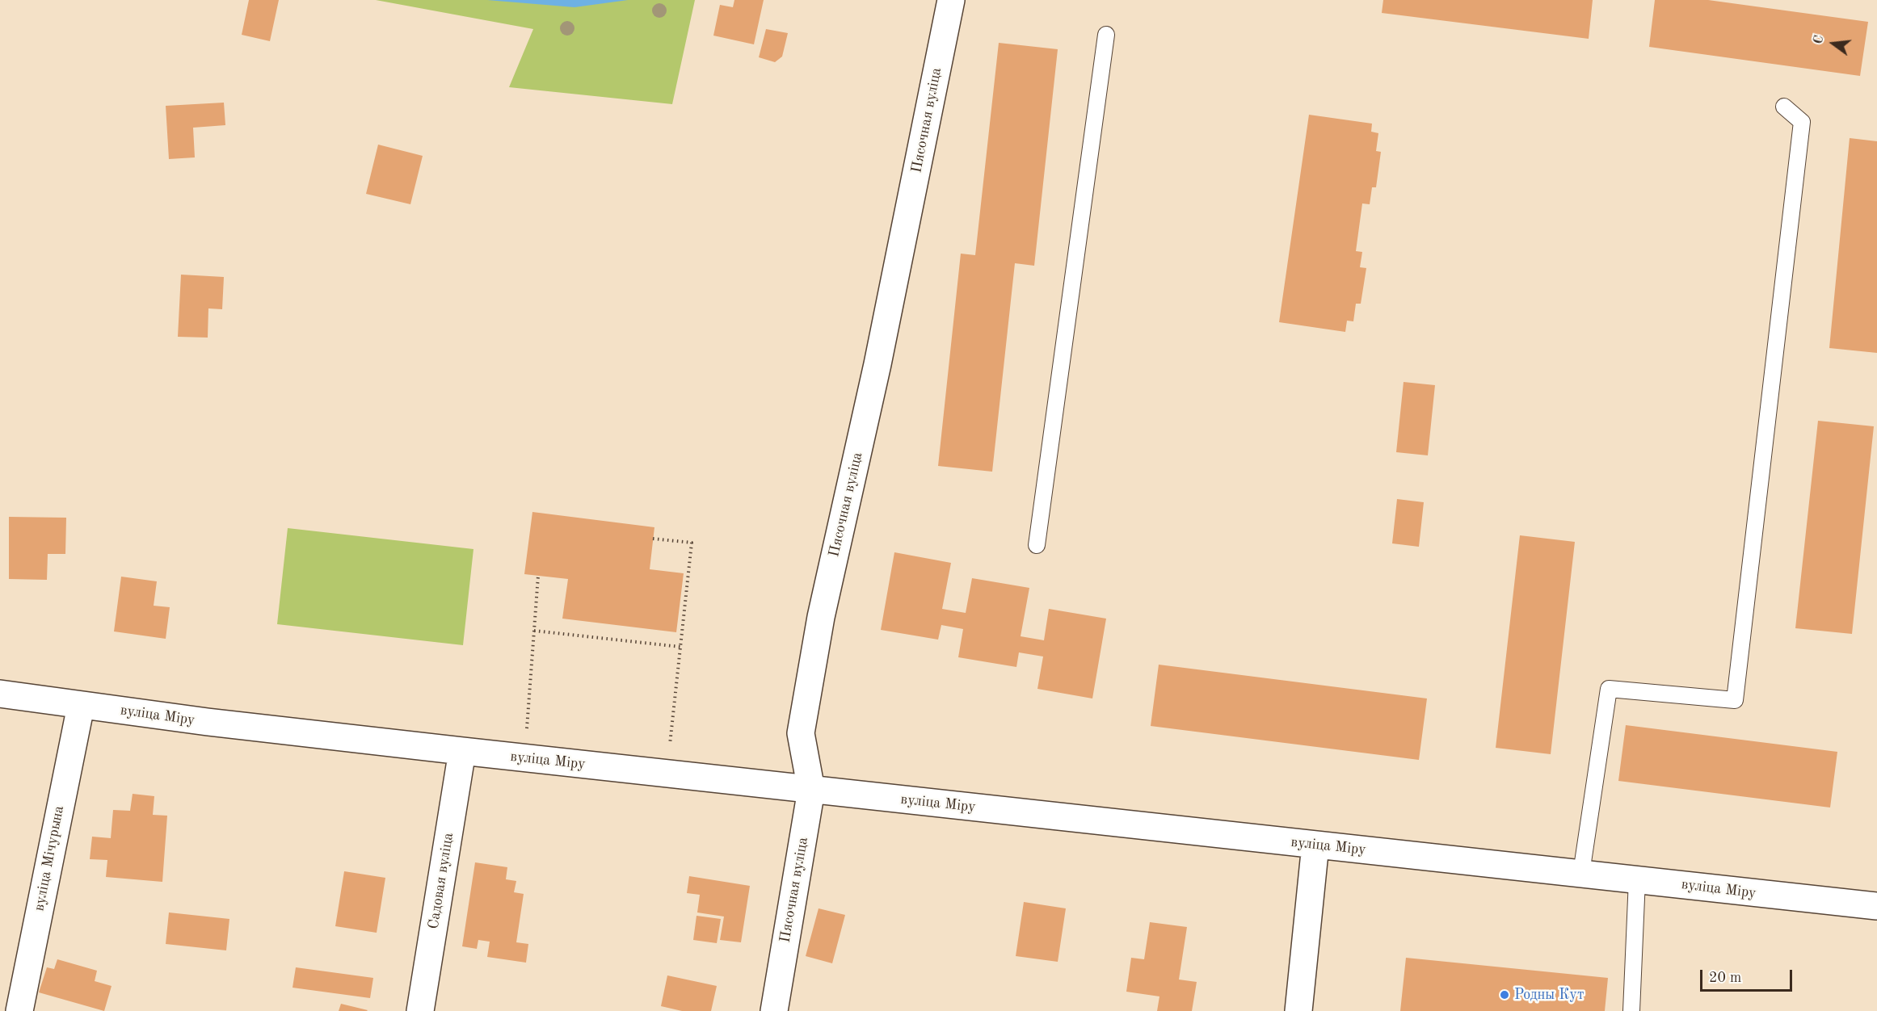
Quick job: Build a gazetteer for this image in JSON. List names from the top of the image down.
{
  "streets": {
    "street": [
      "Пясочная вуліца",
      "вуліца Міру",
      "вуліца Мічурына",
      "Садовая вуліца"
    ]
  },
  "crossings": [
    ["Пясочная вуліца", "вуліца Міру"],
    ["вуліца Міру", "вуліца Мічурына"],
    ["вуліца Міру", "Садовая вуліца"]
  ],
  "places": ["Родны Кут"],
  "scale_bar": "20 m",
  "north": "left"
}
